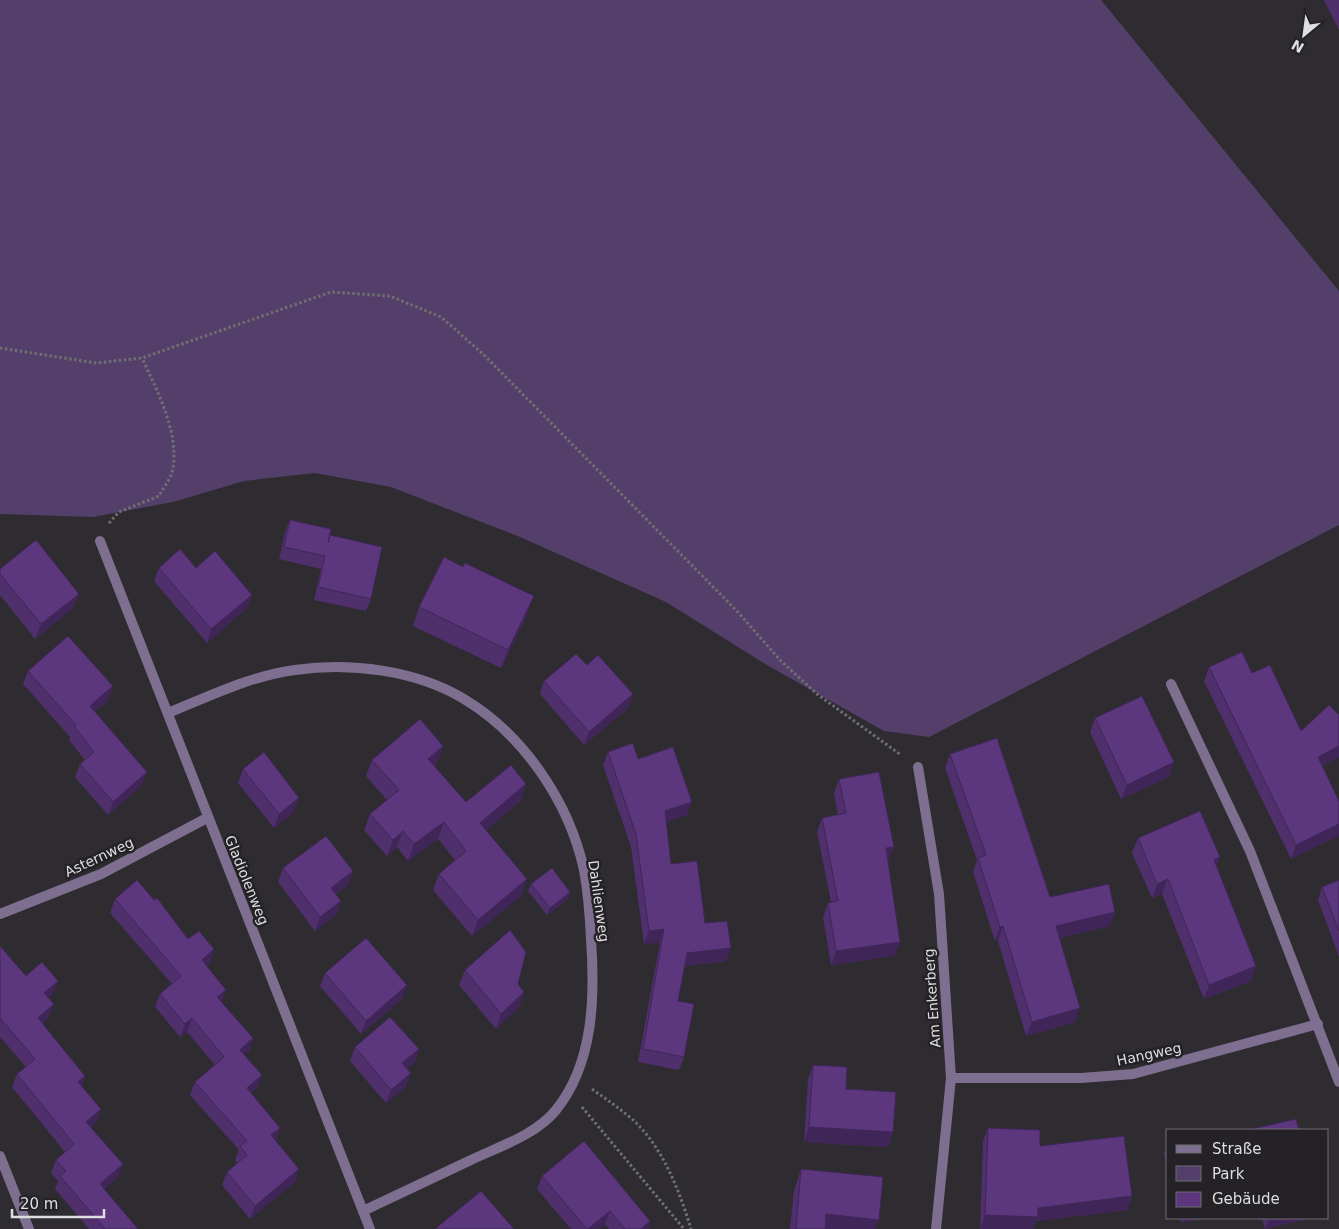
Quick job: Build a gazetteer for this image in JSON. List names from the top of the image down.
{
  "streets": {
    "street": [
      "Asternweg",
      "Gladiolenweg",
      "Dahlienweg",
      "Am Enkerberg",
      "Hangweg"
    ]
  },
  "crossings": [
    ["Asternweg", "Gladiolenweg"],
    ["Gladiolenweg", "Dahlienweg"],
    ["Am Enkerberg", "Hangweg"]
  ],
  "legend": ["Straße", "Park", "Gebäude"],
  "scale_bar": "20 m",
  "north": "bottom left"
}
